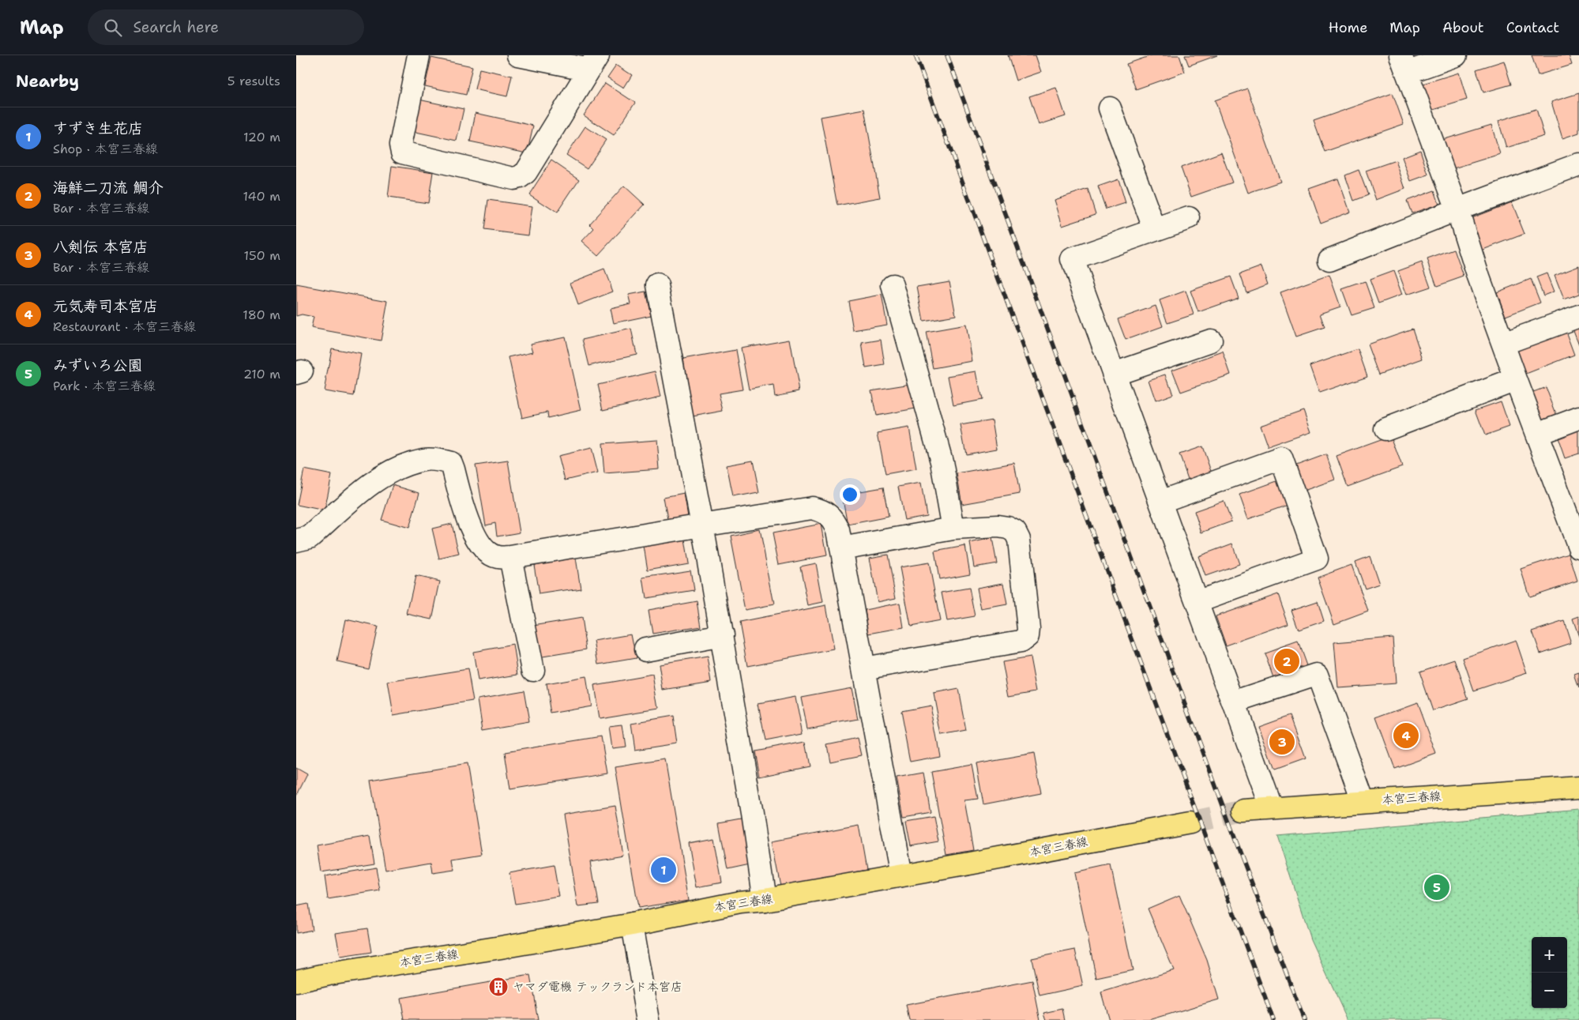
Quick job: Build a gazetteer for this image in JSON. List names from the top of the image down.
{
  "streets": {
    "main road": ["本宮三春線"]
  },
  "places": {
    "building": ["ヤマダ電機 テックランド本宮店"]
  },
  "page": {
    "header": "Map",
    "search": "Search here",
    "nav": [
      "Home",
      "Map",
      "About",
      "Contact"
    ],
    "heading": ["Nearby", "5 results"],
    "list": [
      {
        "mark": "1",
        "name": "すずき生花店",
        "note": "Shop · 本宮三春線",
        "value": "120 m"
      },
      {
        "mark": "2",
        "name": "海鮮二刀流 鯛介",
        "note": "Bar · 本宮三春線",
        "value": "140 m"
      },
      {
        "mark": "3",
        "name": "八剣伝 本宮店",
        "note": "Bar · 本宮三春線",
        "value": "150 m"
      },
      {
        "mark": "4",
        "name": "元気寿司本宮店",
        "note": "Restaurant · 本宮三春線",
        "value": "180 m"
      },
      {
        "mark": "5",
        "name": "みずいろ公園",
        "note": "Park · 本宮三春線",
        "value": "210 m"
      }
    ],
    "pins": [
      "2",
      "4",
      "3",
      "1",
      "5"
    ],
    "map_buttons": ["+", "−"]
  }
}
